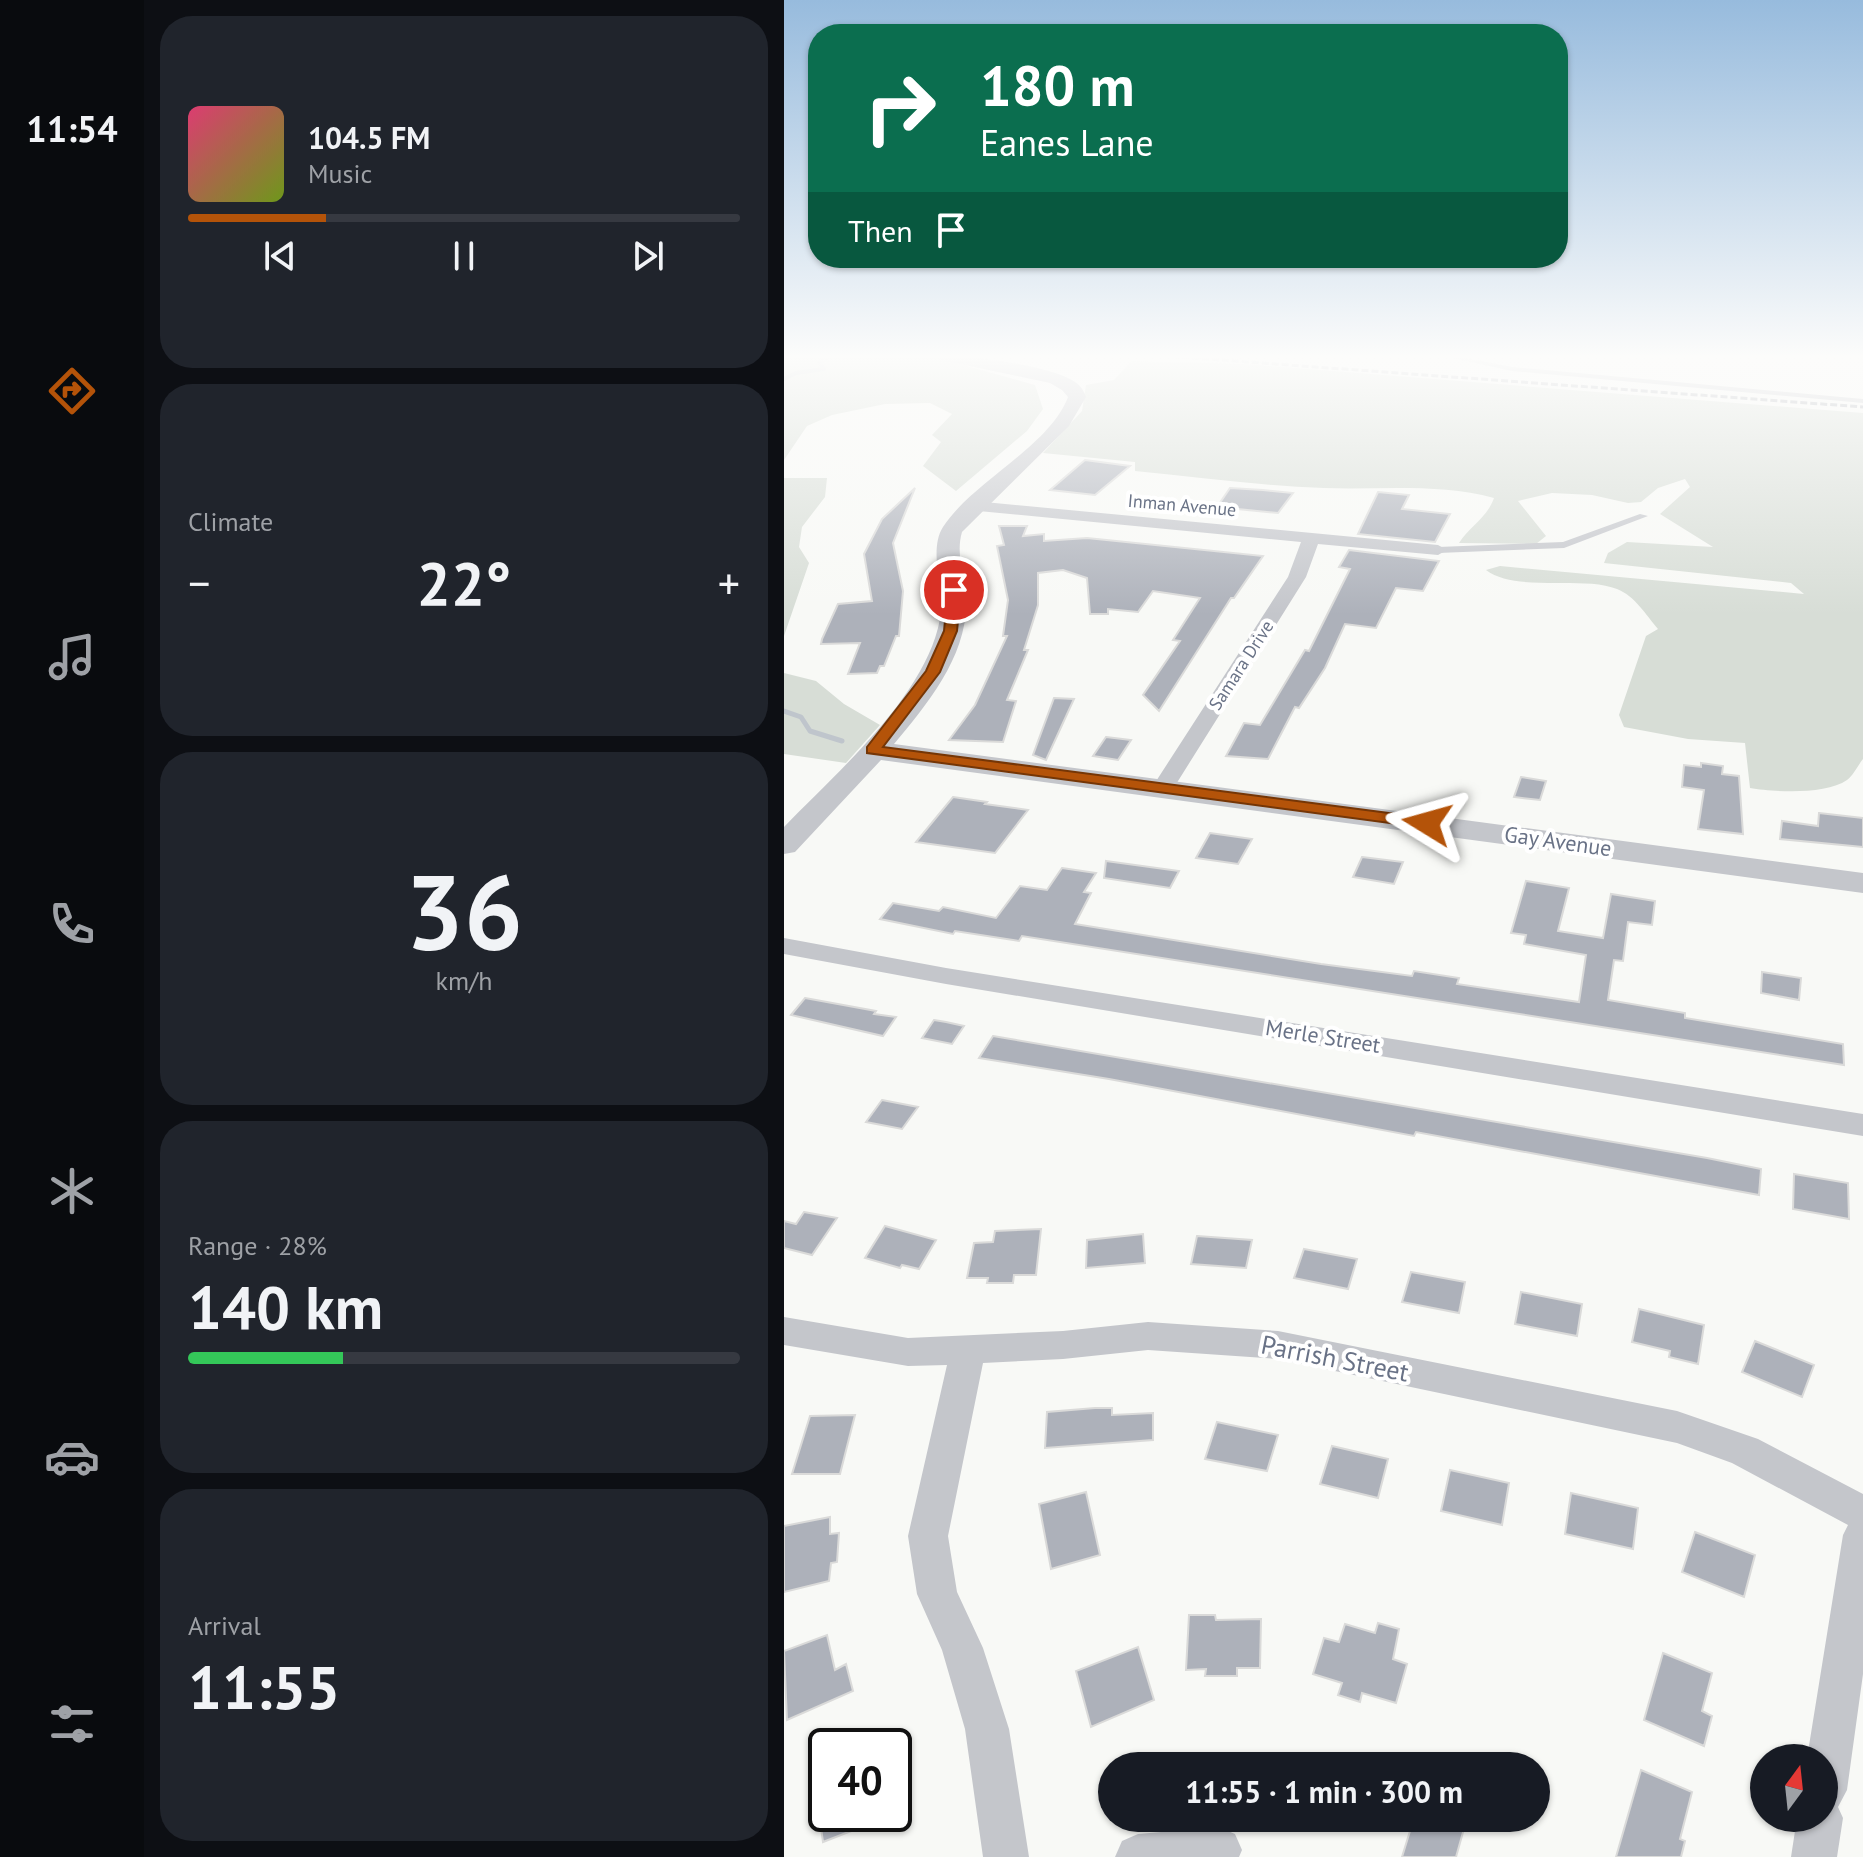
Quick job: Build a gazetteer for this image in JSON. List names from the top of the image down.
{
  "streets": {
    "street": [
      "Inman Avenue",
      "Samara Drive",
      "Gay Avenue",
      "Merle Street",
      "Parrish Street"
    ]
  },
  "crossings": [
    ["Inman Avenue", "Samara Drive"],
    ["Samara Drive", "Gay Avenue"]
  ],
  "north": "top",
  "page": {
    "tabs": "11:54",
    "turn": ["180 m", "Eanes Lane"],
    "song": ["104.5 FM", "Music"],
    "then": "Then",
    "tile": [
      "Climate",
      ["36", "km/h"],
      ["Range · 28%", "140 km"],
      ["Arrival", "11:55"]
    ],
    "heat": ["−", "22°", "+"],
    "limit": "40",
    "trip": "11:55 · 1 min · 300 m"
  }
}
